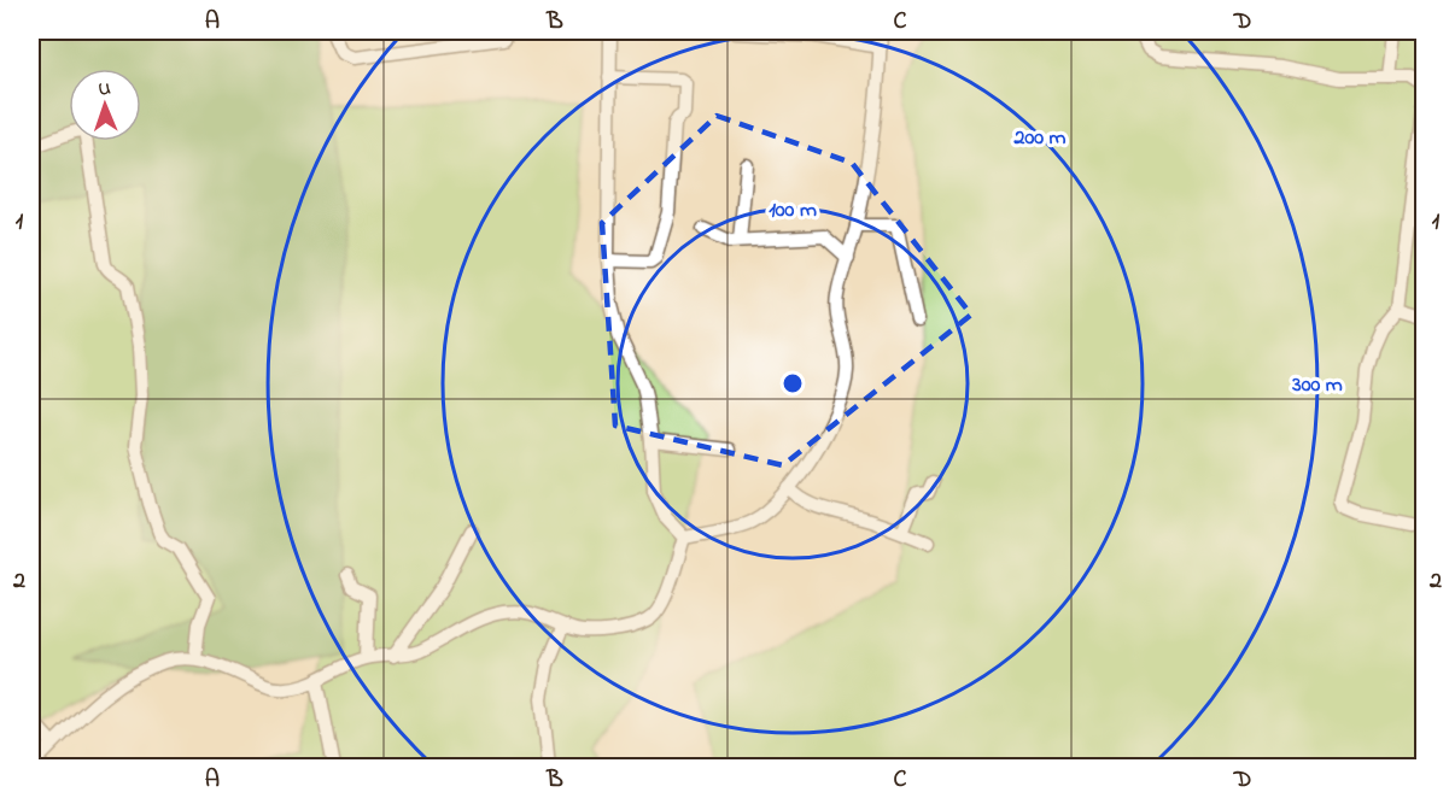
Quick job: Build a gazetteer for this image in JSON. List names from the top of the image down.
{
  "north": "top",
  "grid": {
    "columns": [
      "A",
      "B",
      "C",
      "D"
    ],
    "rows": ["1", "2"]
  },
  "rings": ["200 m", "100 m", "300 m"]
}
